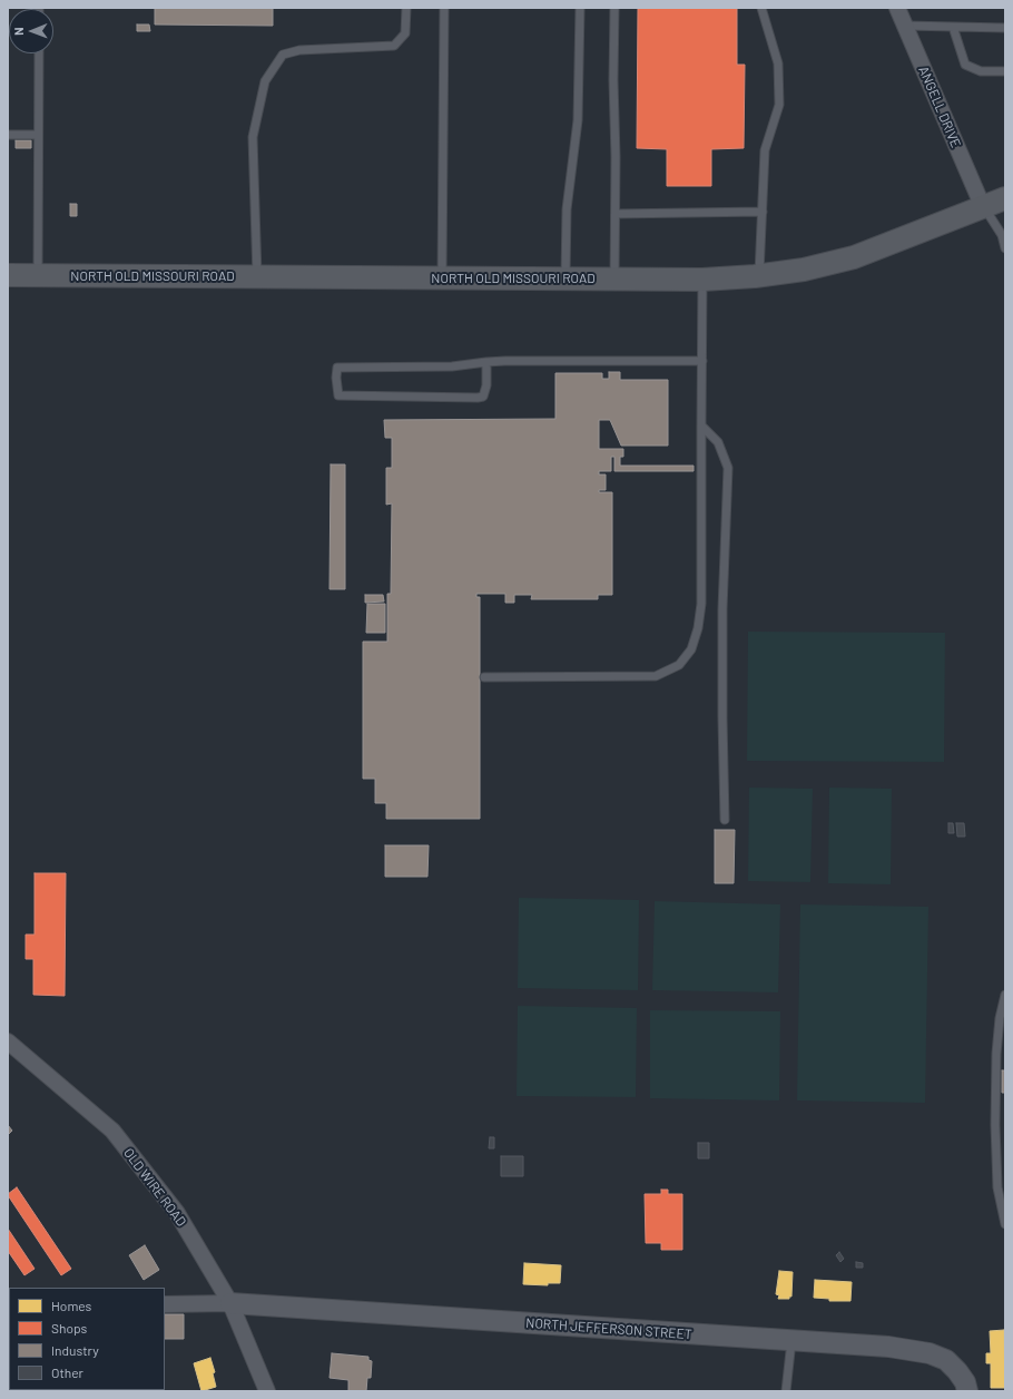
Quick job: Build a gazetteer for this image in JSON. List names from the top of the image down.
{
  "streets": {
    "main road": ["NORTH OLD MISSOURI ROAD"],
    "street": ["ANGELL DRIVE", "OLD WIRE ROAD", "NORTH JEFFERSON STREET"]
  },
  "crossings": [
    ["ANGELL DRIVE", "NORTH OLD MISSOURI ROAD"],
    ["OLD WIRE ROAD", "NORTH JEFFERSON STREET"]
  ],
  "legend": [
    "Homes",
    "Shops",
    "Industry",
    "Other"
  ],
  "north": "left"
}
